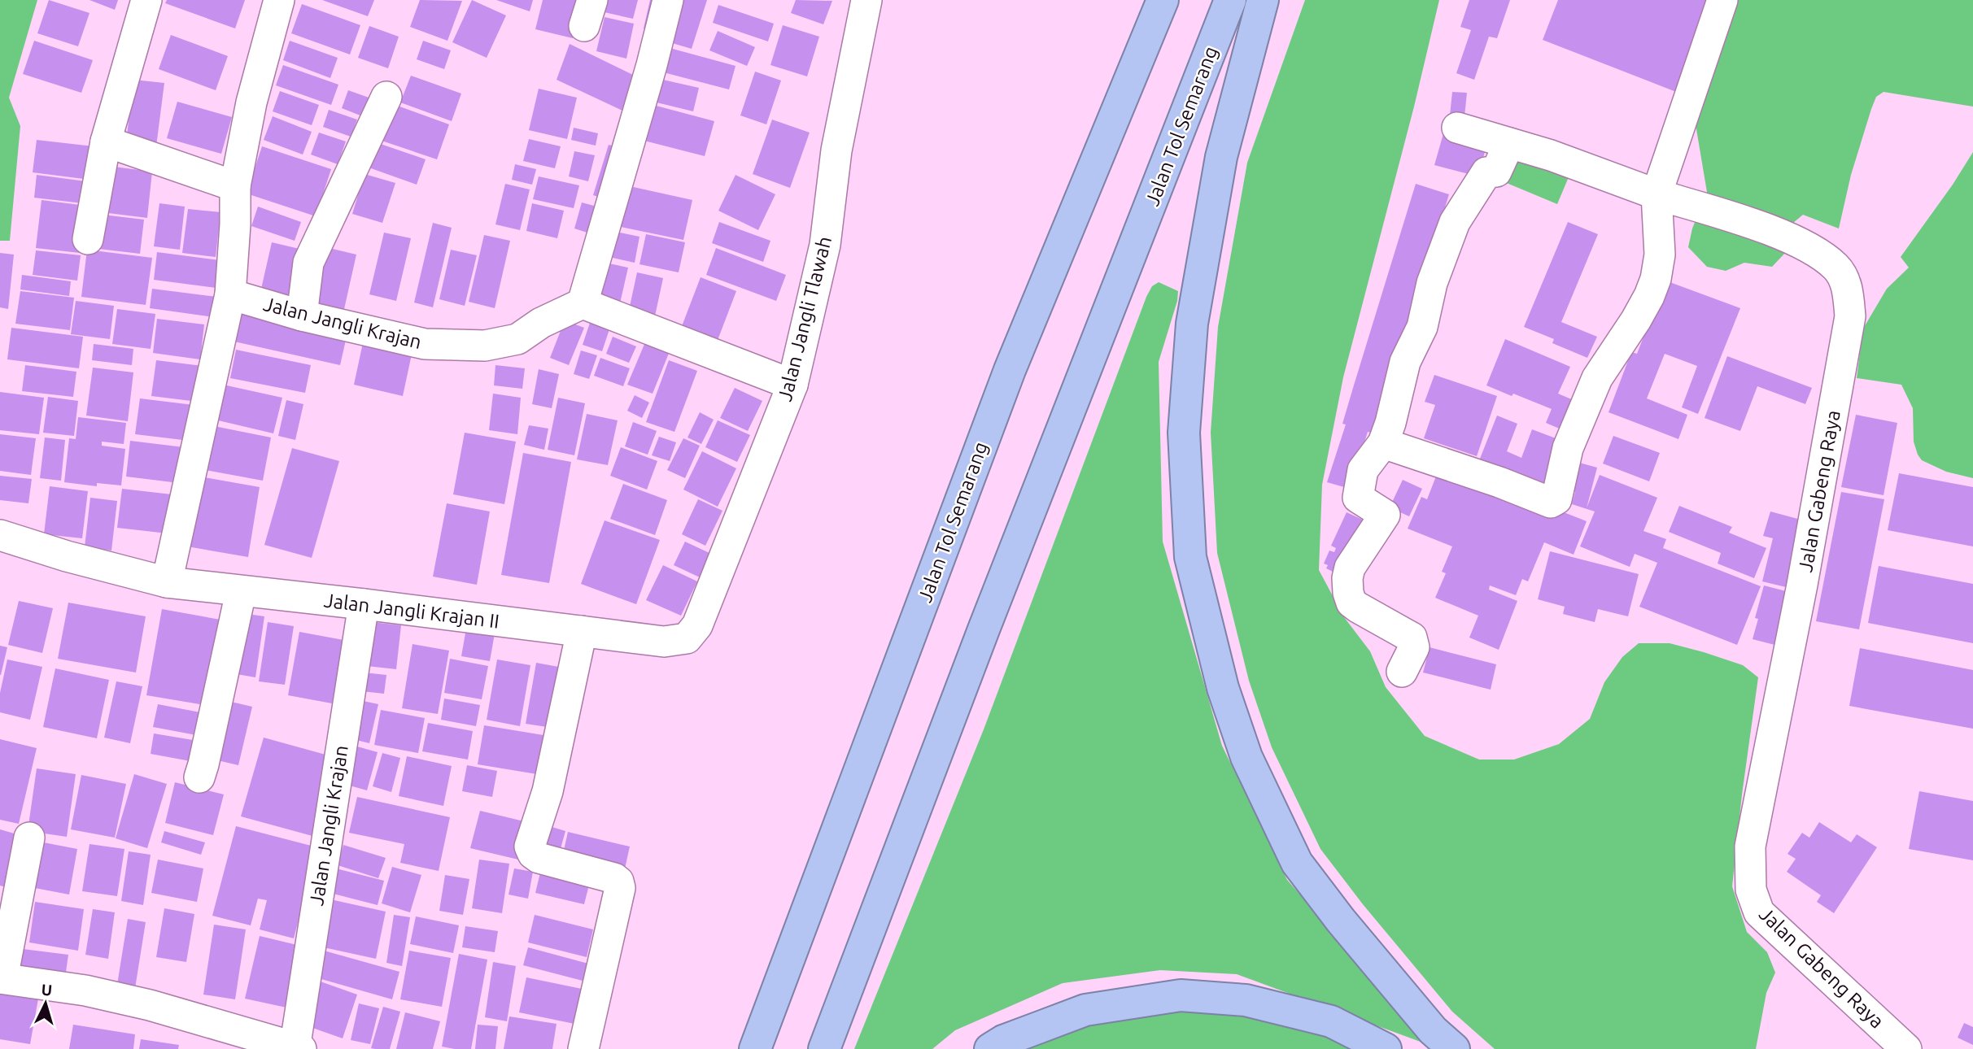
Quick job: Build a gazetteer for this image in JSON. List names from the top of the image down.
{
  "streets": {
    "highway": ["Jalan Tol Semarang"],
    "street": [
      "Jalan Jangli Tlawah",
      "Jalan Jangli Krajan",
      "Jalan Gabeng Raya",
      "Jalan Jangli Krajan II"
    ]
  },
  "crossings": [
    ["Jalan Jangli Tlawah", "Jalan Jangli Krajan II"],
    ["Jalan Jangli Krajan", "Jalan Jangli Krajan II"]
  ],
  "north": "top"
}
